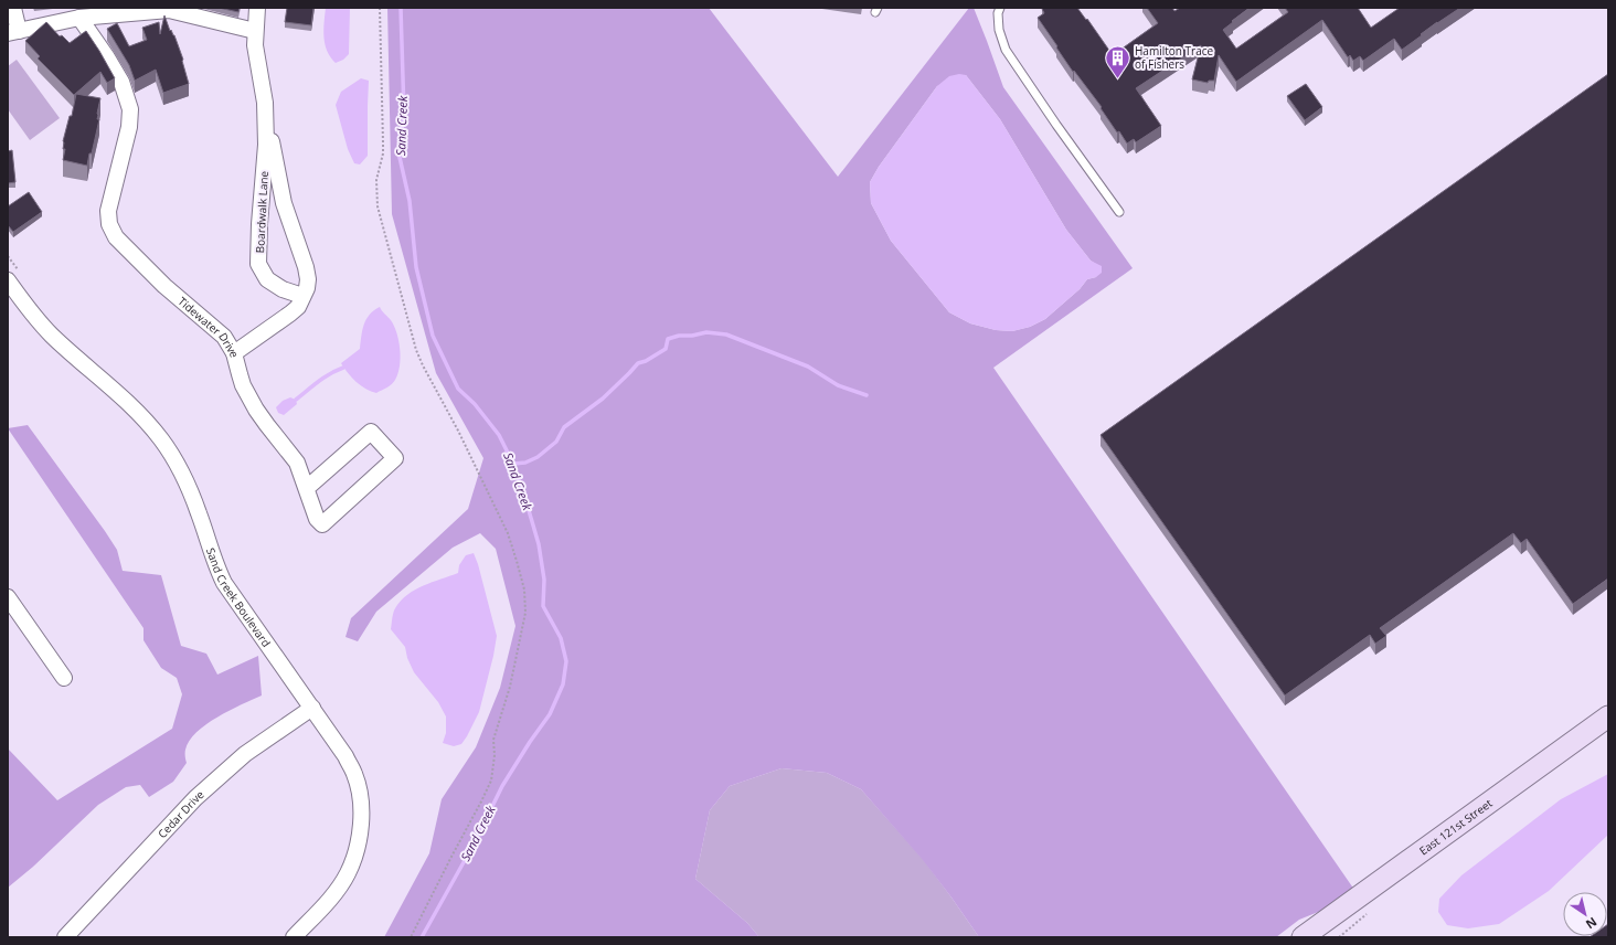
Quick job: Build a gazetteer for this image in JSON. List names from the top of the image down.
{
  "streets": {
    "street": [
      "Boardwalk Lane",
      "Tidewater Drive",
      "Sand Creek Boulevard",
      "Cedar Drive",
      "East 121st Street"
    ]
  },
  "crossings": [
    ["Boardwalk Lane", "Tidewater Drive"],
    ["Sand Creek Boulevard", "Cedar Drive"]
  ],
  "water": ["Sand Creek"],
  "places": {
    "building": ["Hamilton Trace of Fishers"]
  },
  "north": "bottom right"
}
